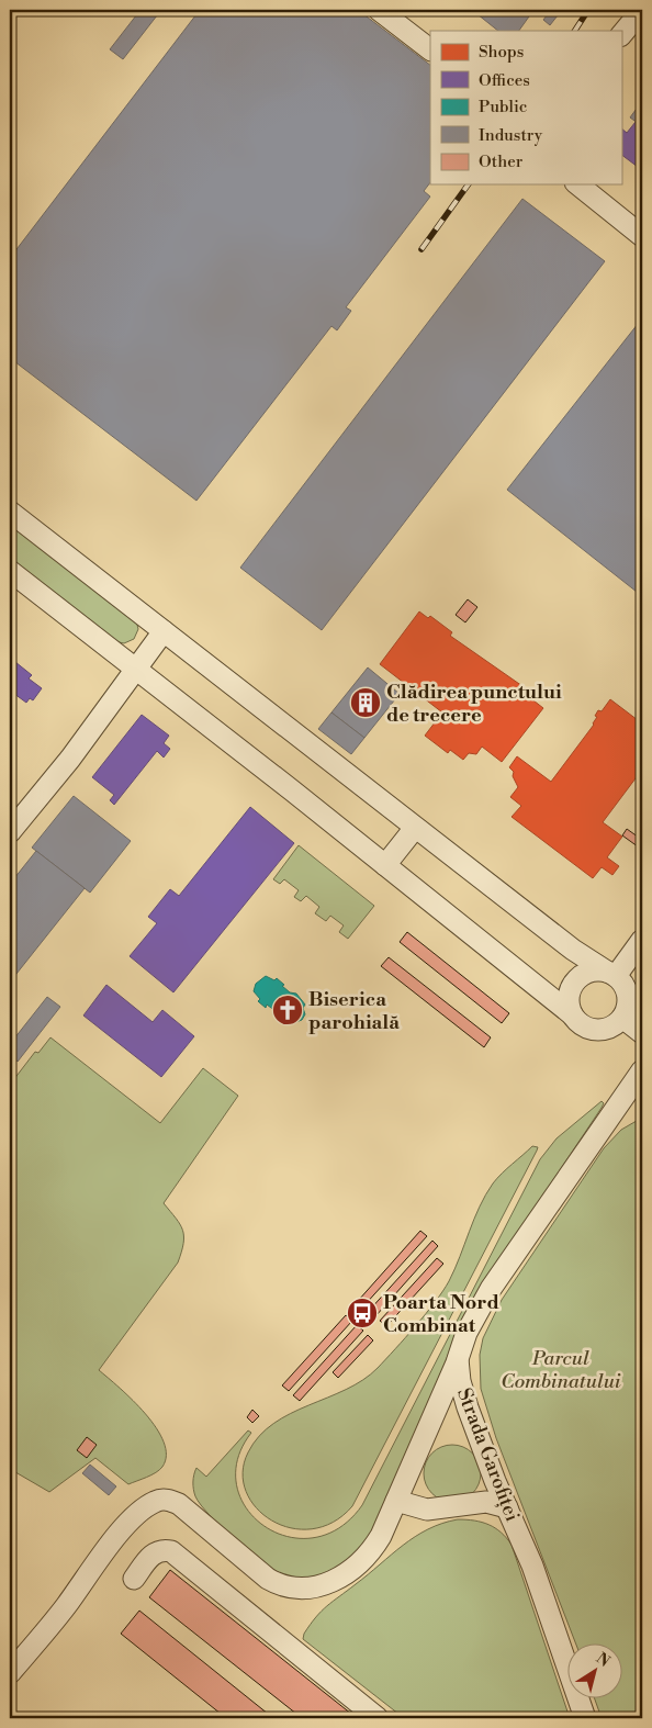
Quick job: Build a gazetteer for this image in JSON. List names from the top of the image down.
{
  "streets": {
    "street": ["Strada Garofiței"]
  },
  "parks": ["Parcul Combinatului"],
  "places": {
    "building": ["Clădirea punctului de trecere"],
    "church": ["Biserica parohială"],
    "bus stop": ["Poarta Nord Combinat"]
  },
  "legend": [
    "Shops",
    "Offices",
    "Public",
    "Industry",
    "Other"
  ],
  "north": "top right"
}
